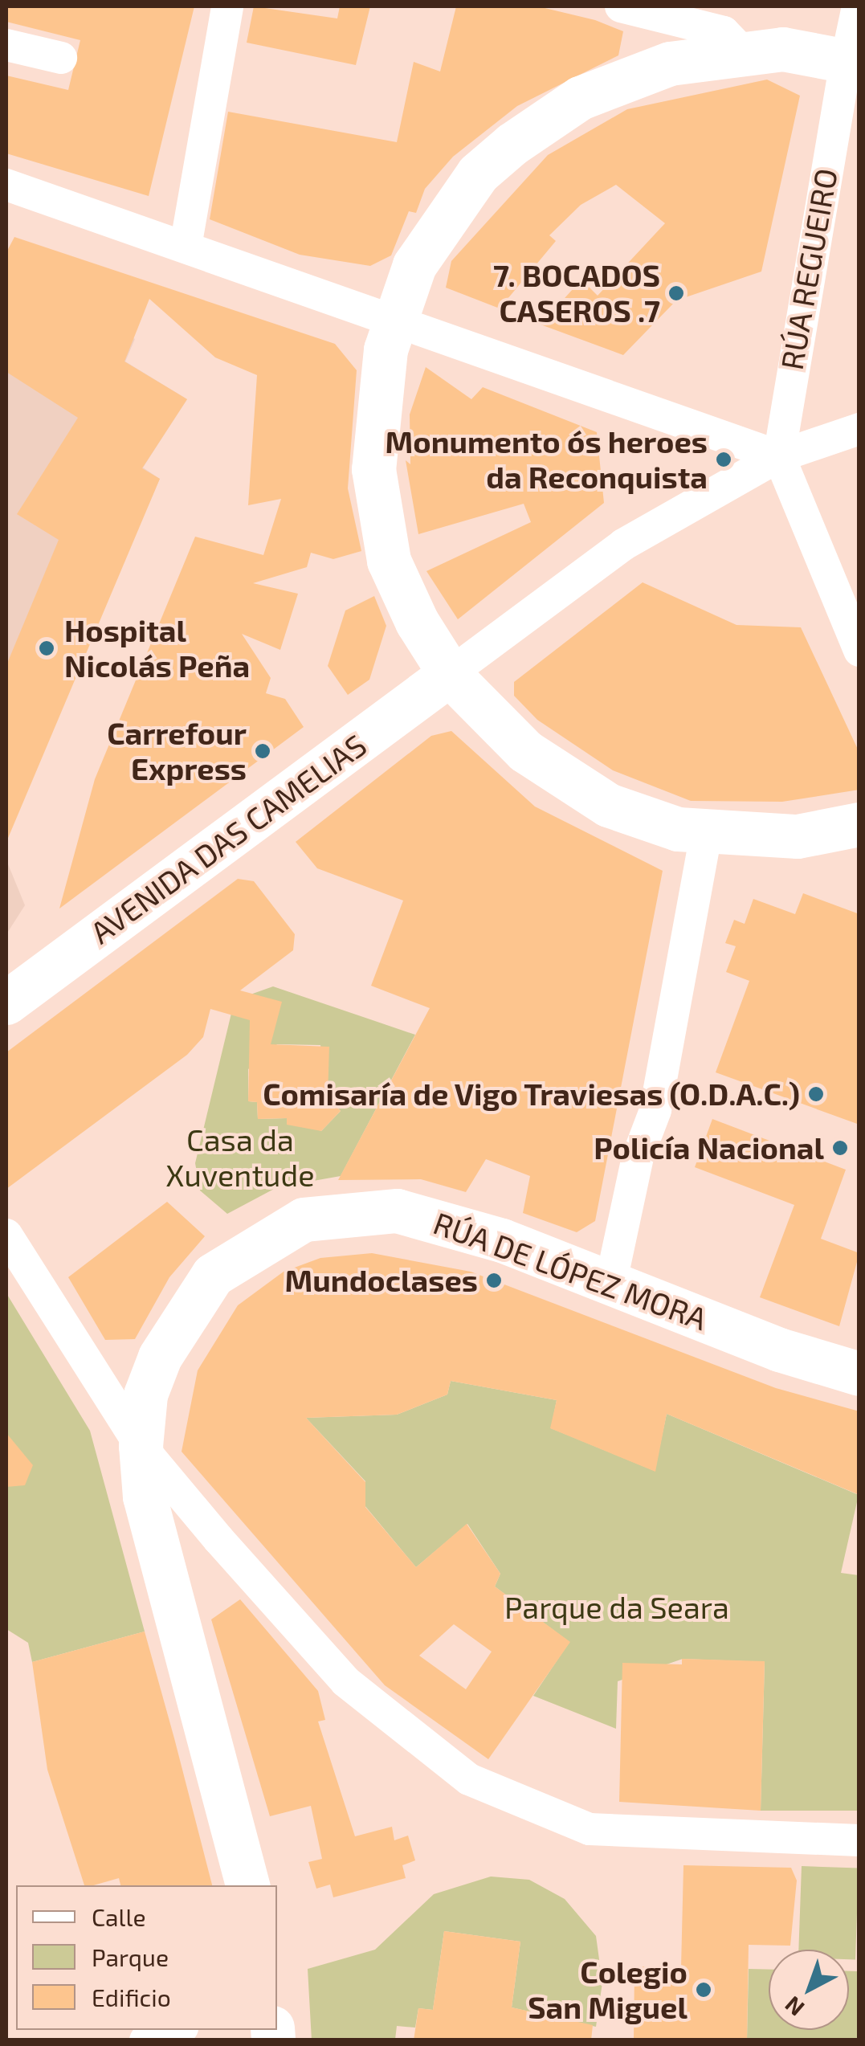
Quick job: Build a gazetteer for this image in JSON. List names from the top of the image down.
{
  "streets": {
    "main road": ["AVENIDA DAS CAMELIAS", "RÚA DE LÓPEZ MORA"],
    "street": ["RÚA REGUEIRO"]
  },
  "crossings": [
    ["RÚA REGUEIRO", "AVENIDA DAS CAMELIAS"]
  ],
  "parks": ["Casa da Xuventude", "Parque da Seara"],
  "places": [
    "7. BOCADOS CASEROS .7",
    "Monumento ós heroes da Reconquista",
    "Hospital Nicolás Peña",
    "Carrefour Express",
    "Comisaría de Vigo Traviesas (O.D.A.C.)",
    "Policía Nacional",
    "Mundoclases",
    "Colegio San Miguel"
  ],
  "legend": ["Calle", "Parque", "Edificio"],
  "north": "bottom left"
}
